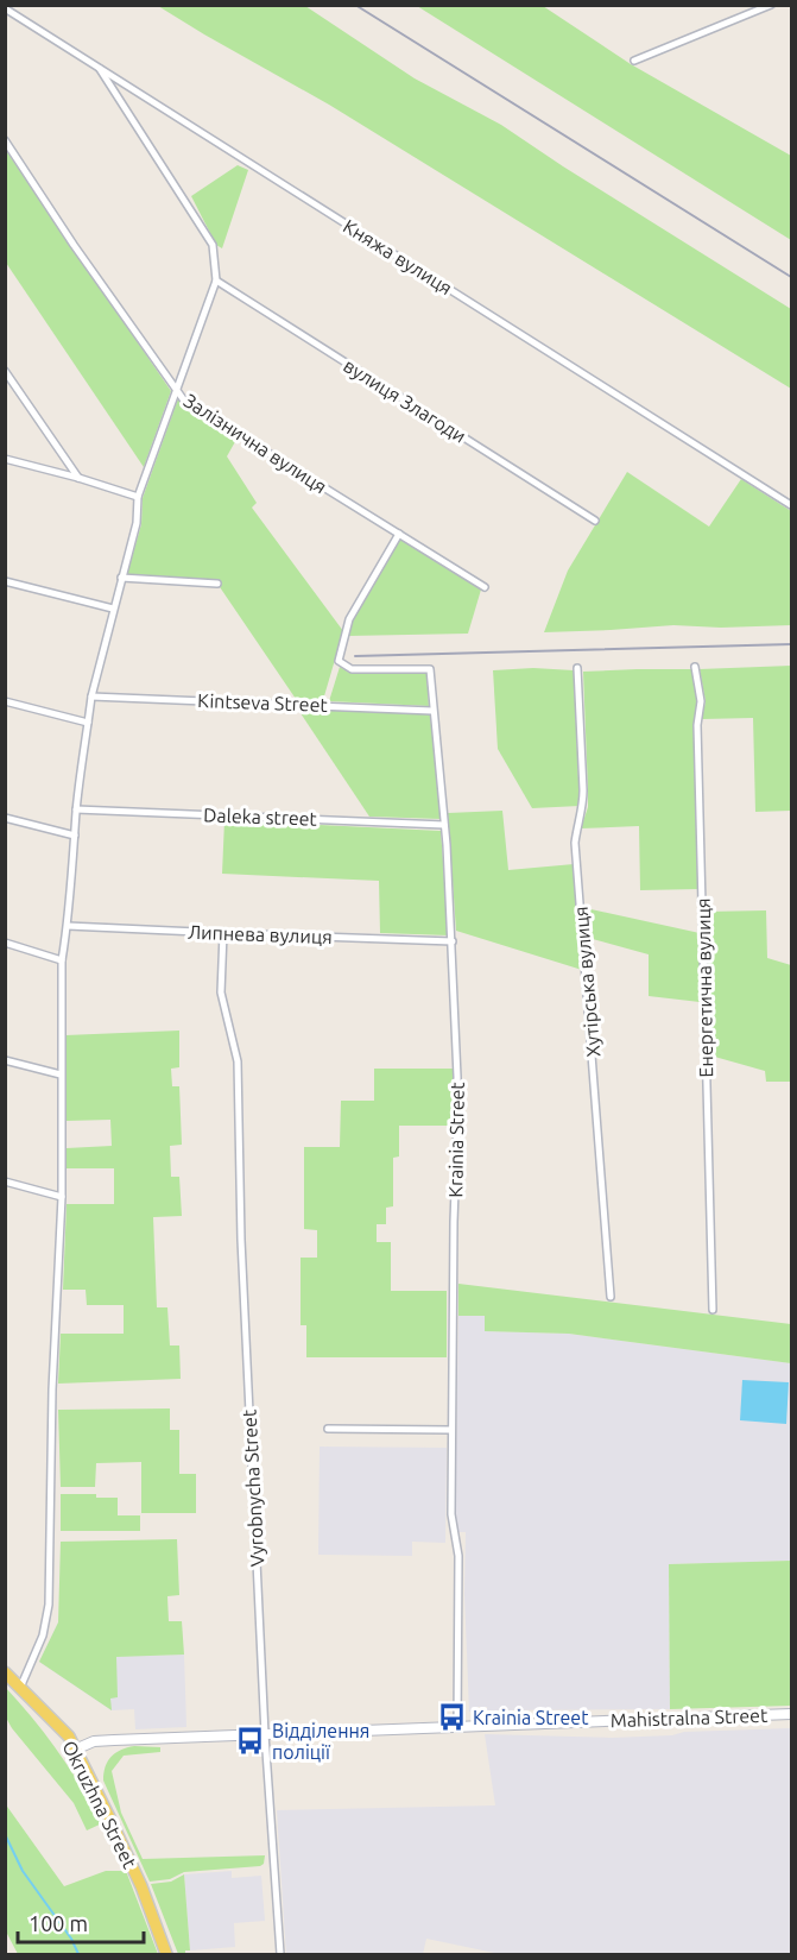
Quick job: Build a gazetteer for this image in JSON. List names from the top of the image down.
{
  "streets": {
    "main road": ["Okruzhna Street"],
    "street": [
      "Княжа вулиця",
      "вулиця Злагоди",
      "Залізнична вулиця",
      "Kintseva Street",
      "Daleka street",
      "Липнева вулиця",
      "Хутірська вулиця",
      "Енергетична вулиця",
      "Krainia Street",
      "Vyrobnycha Street",
      "Mahistralna Street"
    ]
  },
  "crossings": [
    ["Залізнична вулиця", "Krainia Street"],
    ["Kintseva Street", "Krainia Street"],
    ["Daleka street", "Krainia Street"],
    ["Липнева вулиця", "Krainia Street"],
    ["Липнева вулиця", "Vyrobnycha Street"],
    ["Krainia Street", "Mahistralna Street"],
    ["Vyrobnycha Street", "Mahistralna Street"],
    ["Mahistralna Street", "Okruzhna Street"]
  ],
  "places": {
    "bus stop": ["Krainia Street", "Відділення поліції"]
  },
  "scale_bar": "100 m"
}
